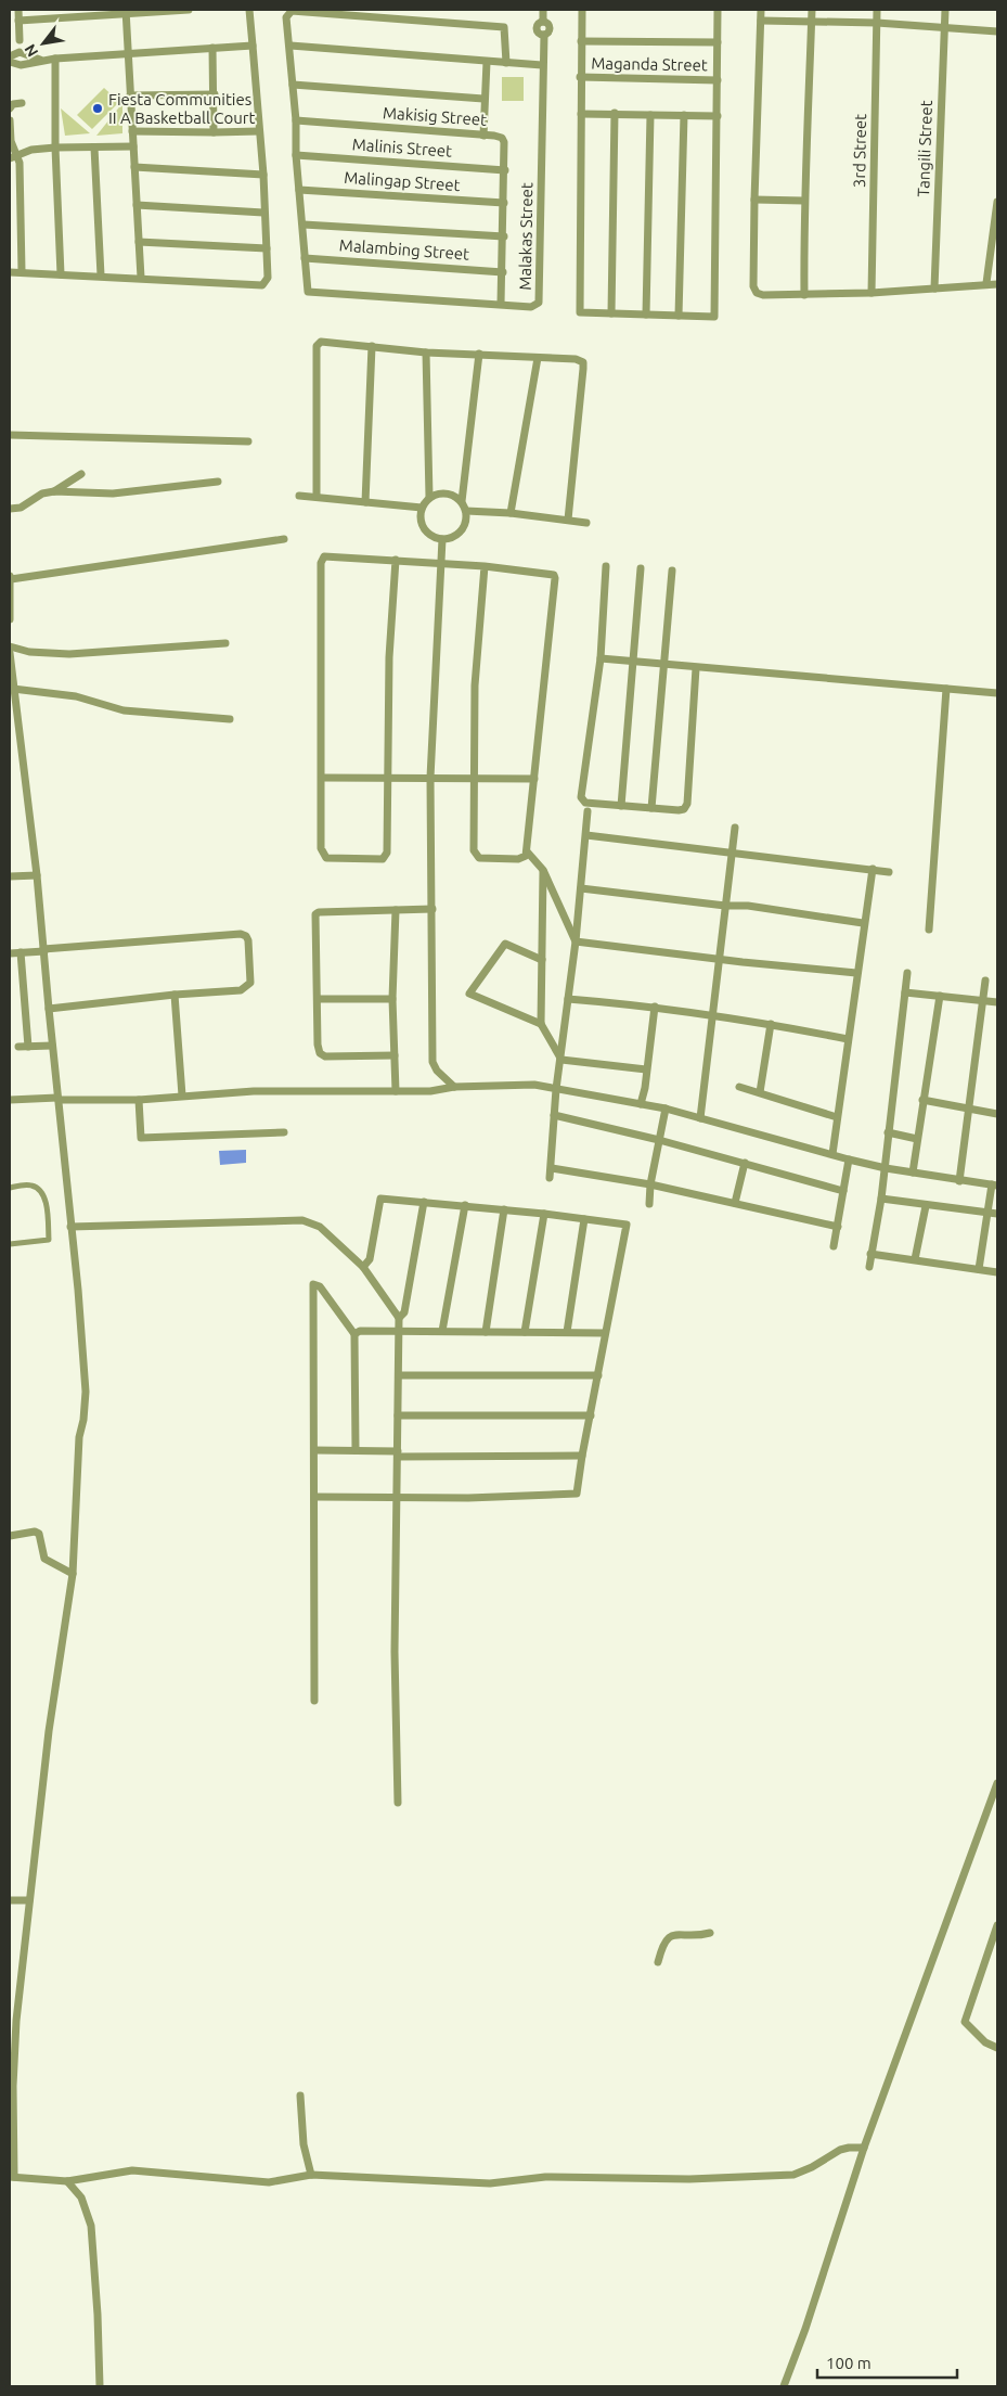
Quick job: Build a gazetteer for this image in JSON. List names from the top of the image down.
{
  "streets": {
    "street": [
      "Maganda Street",
      "Makisig Street",
      "Malinis Street",
      "Tangili Street",
      "3rd Street",
      "Malingap Street",
      "Malakas Street",
      "Malambing Street"
    ]
  },
  "crossings": [
    ["Makisig Street", "Malinis Street"],
    ["Makisig Street", "Malingap Street"],
    ["Makisig Street", "Malakas Street"],
    ["Makisig Street", "Malambing Street"],
    ["Malakas Street", "Malambing Street"]
  ],
  "places": ["Fiesta Communities II A Basketball Court"],
  "scale_bar": "100 m",
  "north": "bottom left"
}
